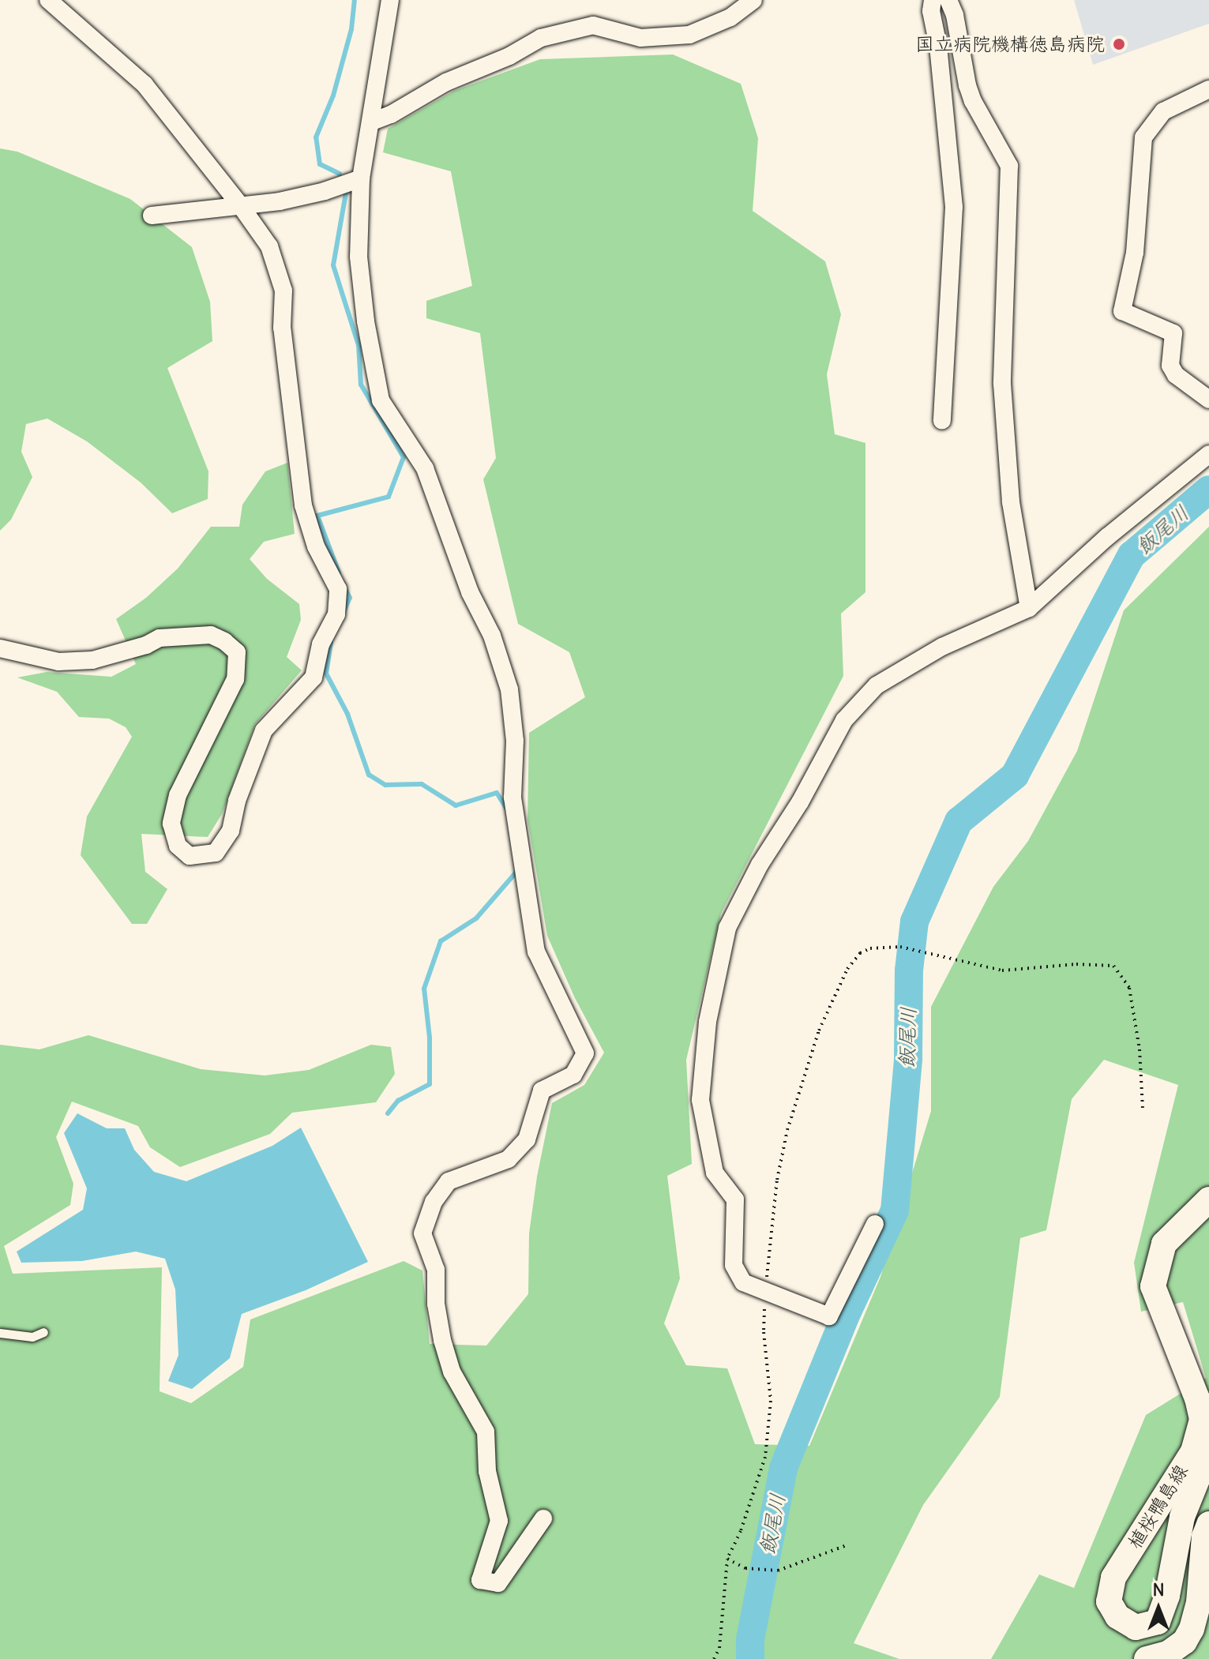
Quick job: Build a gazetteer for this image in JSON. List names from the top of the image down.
{
  "streets": {
    "main road": ["植桜鴨島線"]
  },
  "water": ["飯尾川"],
  "places": ["国立病院機構徳島病院"],
  "north": "top"
}
